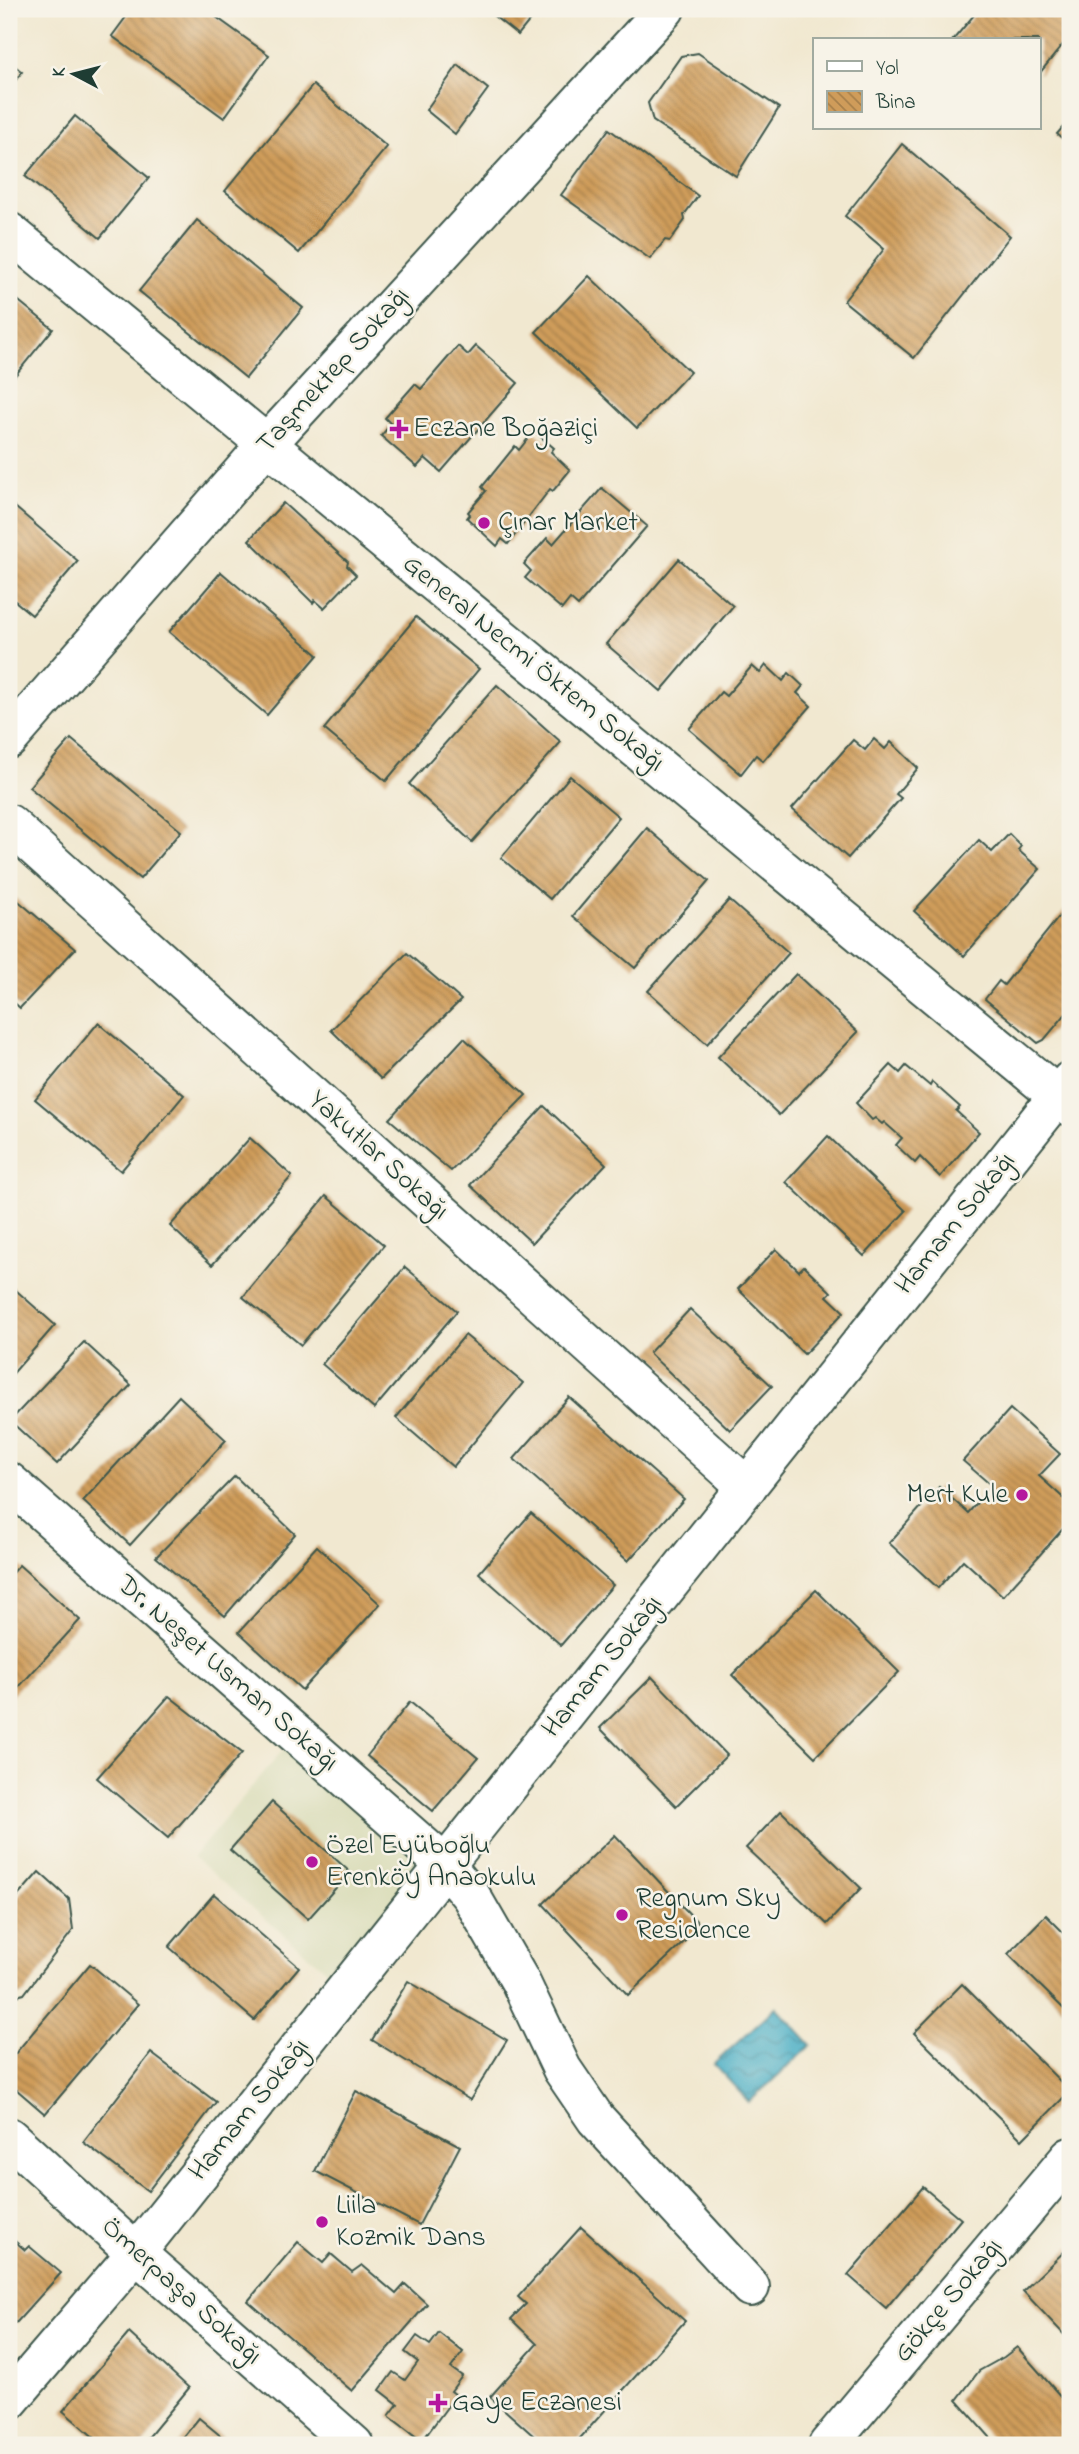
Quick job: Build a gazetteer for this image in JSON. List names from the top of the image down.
{
  "streets": {
    "street": [
      "Taşmektep Sokağı",
      "General Necmi Öktem Sokağı",
      "Yakutlar Sokağı",
      "Hamam Sokağı",
      "Dr. Neşet Usman Sokağı",
      "Ömerpaşa Sokağı",
      "Gökçe Sokağı"
    ]
  },
  "crossings": [
    ["Taşmektep Sokağı", "General Necmi Öktem Sokağı"],
    ["General Necmi Öktem Sokağı", "Hamam Sokağı"],
    ["Yakutlar Sokağı", "Hamam Sokağı"],
    ["Hamam Sokağı", "Dr. Neşet Usman Sokağı"],
    ["Hamam Sokağı", "Ömerpaşa Sokağı"]
  ],
  "places": {
    "health": ["Eczane Boğaziçi", "Gaye Eczanesi"],
    "other": [
      "Çınar Market",
      "Mert Kule",
      "Özel Eyüboğlu Erenköy Anaokulu",
      "Regnum Sky Residence",
      "Liila Kozmik Dans"
    ]
  },
  "legend": ["Yol", "Bina"],
  "north": "left"
}
